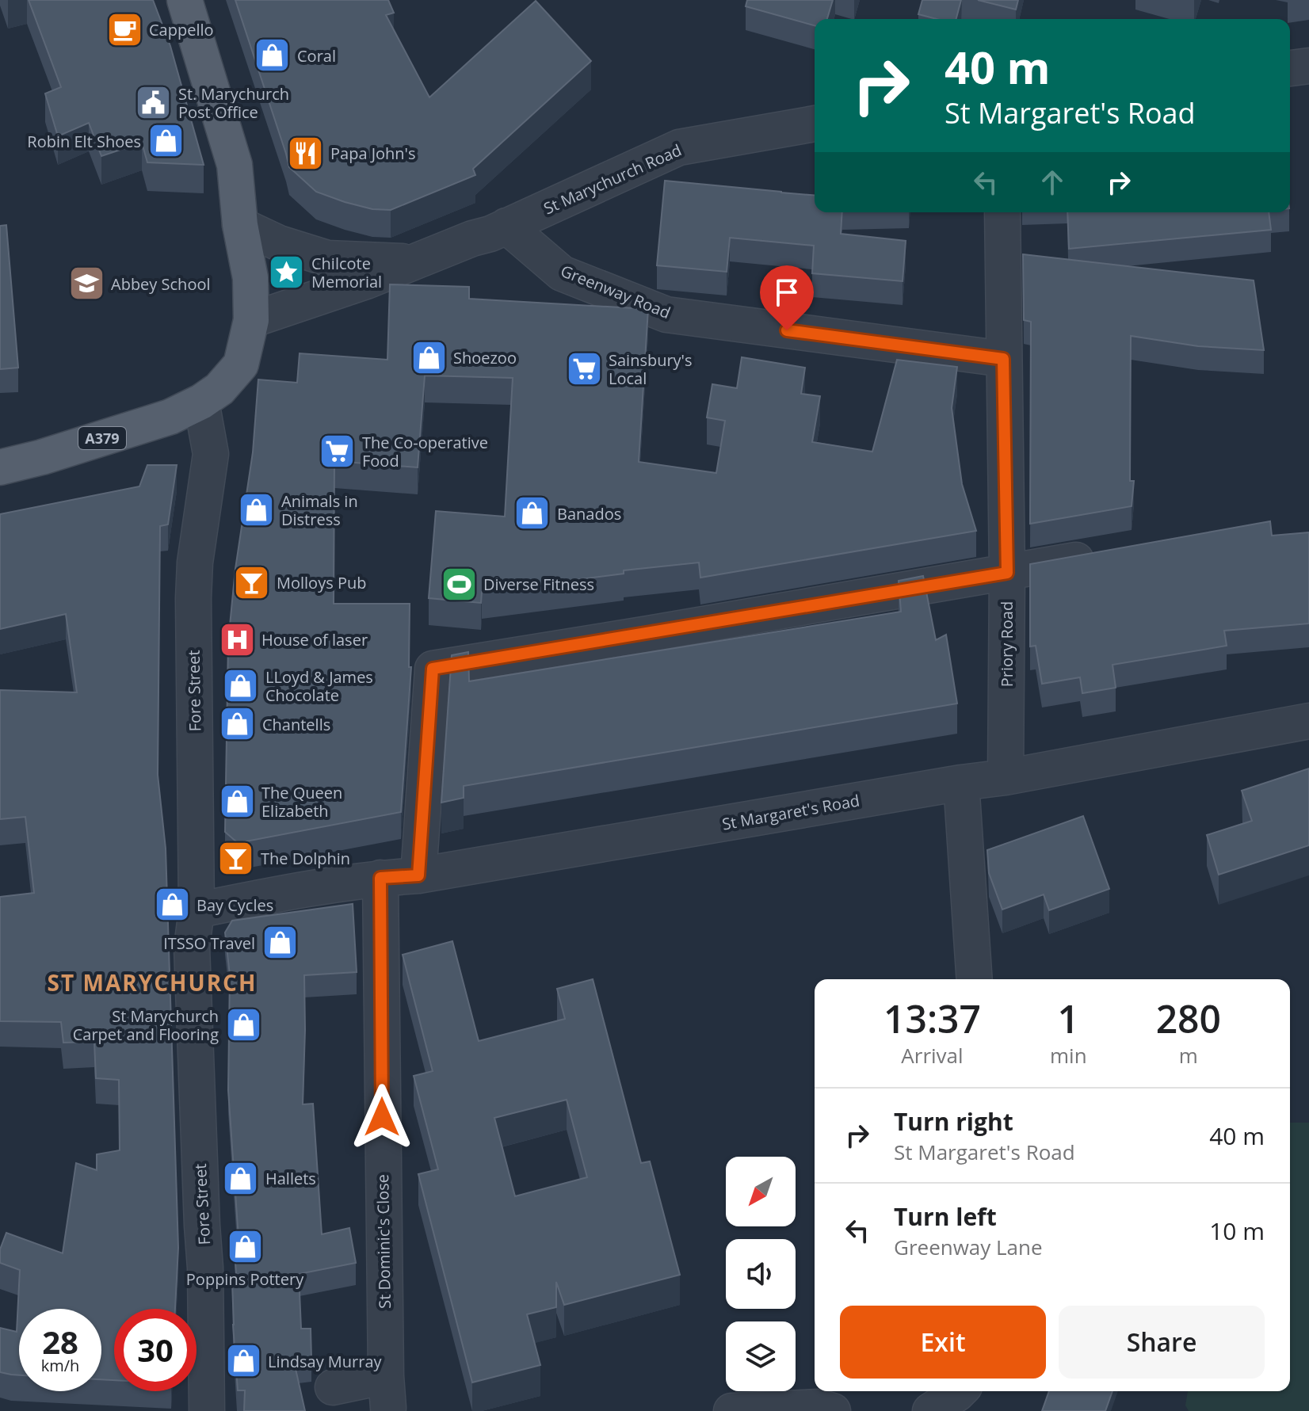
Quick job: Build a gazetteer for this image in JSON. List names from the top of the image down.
{
  "streets": {
    "main road": ["A379"],
    "street": [
      "St Marychurch Road",
      "Greenway Road",
      "Priory Road",
      "Fore Street",
      "St Margaret's Road",
      "St Dominic's Close"
    ]
  },
  "crossings": [
    ["St Marychurch Road", "Greenway Road"],
    ["St Marychurch Road", "A379"],
    ["Greenway Road", "Priory Road"],
    ["A379", "Fore Street"],
    ["Priory Road", "St Margaret's Road"],
    ["Fore Street", "St Margaret's Road"],
    ["St Margaret's Road", "St Dominic's Close"]
  ],
  "districts": ["ST MARYCHURCH"],
  "places": {
    "cafe": ["Cappello"],
    "shop": [
      "Coral",
      "Robin Elt Shoes",
      "Shoezoo",
      "Animals in Distress",
      "Banados",
      "LLoyd & James Chocolate",
      "Chantells",
      "The Queen Elizabeth",
      "Bay Cycles",
      "ITSSO Travel",
      "St Marychurch Carpet and Flooring",
      "Hallets",
      "Poppins Pottery",
      "Lindsay Murray"
    ],
    "public building": ["St. Marychurch Post Office"],
    "restaurant": ["Papa John's"],
    "place": ["Chilcote Memorial"],
    "school or university": ["Abbey School"],
    "supermarket": ["Sainsbury's Local", "The Co-operative Food"],
    "bar": ["Molloys Pub", "The Dolphin"],
    "sports": ["Diverse Fitness"],
    "hospital": ["House of laser"]
  },
  "north": "bottom left",
  "page": {
    "turn": ["40 m", "St Margaret's Road"],
    "eta": [
      "13:37",
      "Arrival",
      "1",
      "min",
      "280",
      "m"
    ],
    "list": [
      {
        "name": "Turn right",
        "note": "St Margaret's Road",
        "value": "40 m"
      },
      {
        "name": "Turn left",
        "note": "Greenway Lane",
        "value": "10 m"
      }
    ],
    "buttons": ["Exit", "Share"],
    "speed": "28 km/h",
    "limit": "30"
  }
}
